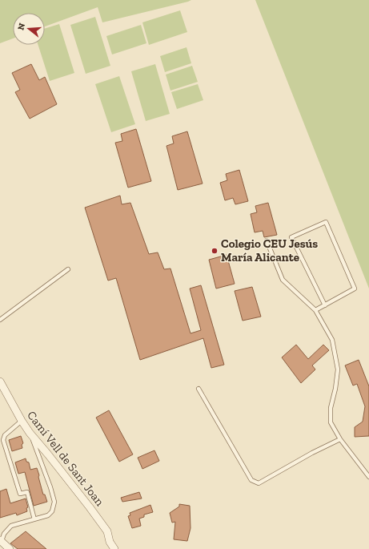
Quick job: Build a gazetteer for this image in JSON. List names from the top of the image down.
{
  "streets": {
    "street": ["Camí Vell de Sant Joan"]
  },
  "places": ["Colegio CEU Jesús María Alicante"],
  "north": "left"
}
